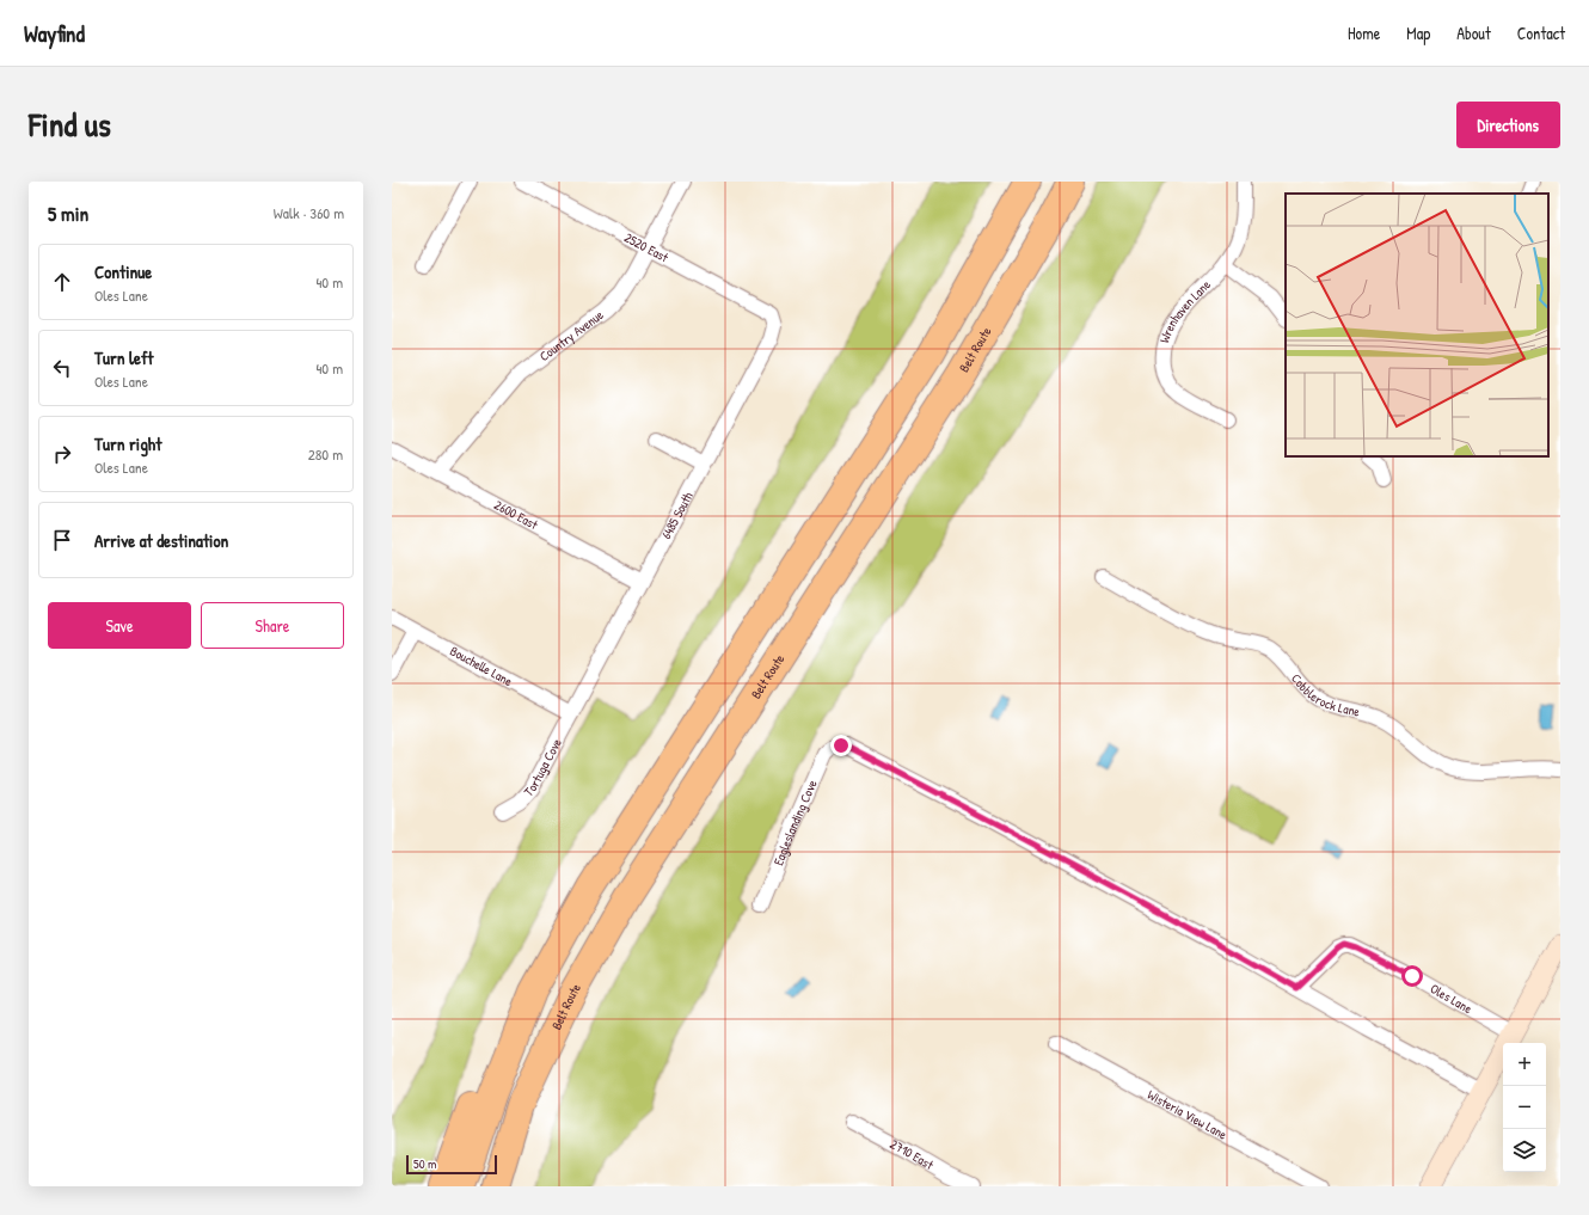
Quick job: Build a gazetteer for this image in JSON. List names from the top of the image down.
{
  "streets": {
    "highway": ["Belt Route"],
    "street": [
      "2520 East",
      "Wrenhaven Lane",
      "Country Avenue",
      "2600 East",
      "6485 South",
      "Bouchelle Lane",
      "Cobblerock Lane",
      "Tortuga Cove",
      "Eagleslanding Cove",
      "Oles Lane",
      "Wisteria View Lane",
      "2710 East"
    ]
  },
  "crossings": [
    ["2520 East", "Country Avenue"],
    ["2520 East", "6485 South"],
    ["Country Avenue", "2600 East"],
    ["2600 East", "6485 South"],
    ["6485 South", "Bouchelle Lane"],
    ["6485 South", "Tortuga Cove"],
    ["Bouchelle Lane", "Tortuga Cove"],
    ["Eagleslanding Cove", "Oles Lane"]
  ],
  "scale_bar": "50 m",
  "page": {
    "header": "Wayfind",
    "nav": [
      "Home",
      "Map",
      "About",
      "Contact"
    ],
    "title": "Find us",
    "buttons": [
      "Directions",
      ["Save", "Share"]
    ],
    "heading": ["5 min", "Walk · 360 m"],
    "list": [
      ["Continue", "Oles Lane", "40 m"],
      ["Turn left", "Oles Lane", "40 m"],
      ["Turn right", "Oles Lane", "280 m"],
      "Arrive at destination"
    ],
    "map_buttons": ["+", "−"],
    "scale": "50 m"
  }
}
